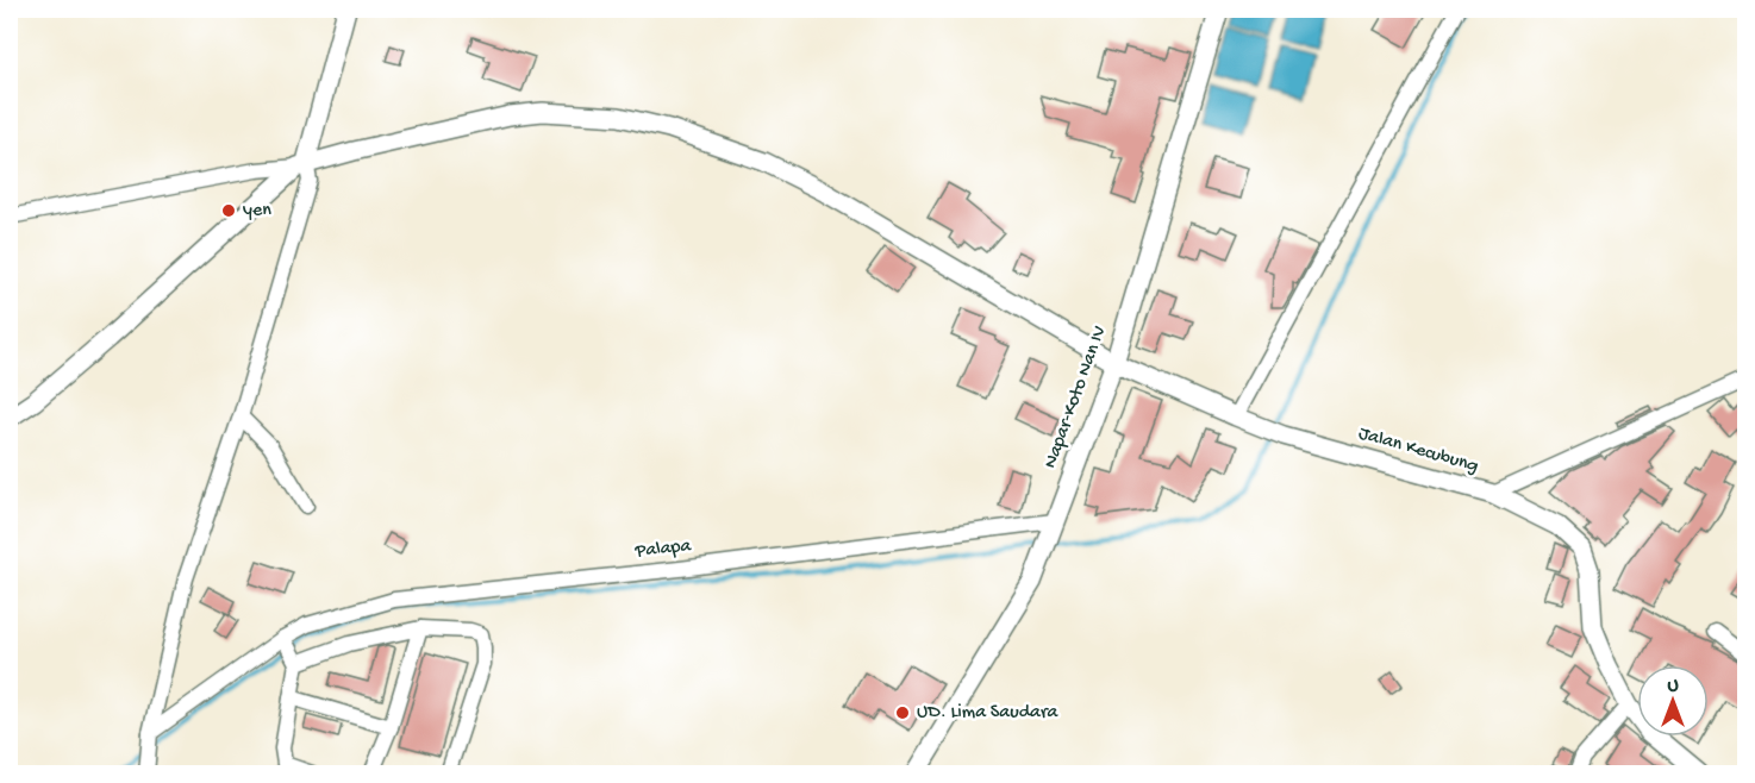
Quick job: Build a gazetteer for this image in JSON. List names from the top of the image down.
{
  "streets": {
    "street": ["Napar-Koto Nan IV", "Jalan Kecubung", "Palapa"]
  },
  "crossings": [
    ["Napar-Koto Nan IV", "Jalan Kecubung"],
    ["Napar-Koto Nan IV", "Palapa"]
  ],
  "places": ["yen", "UD. Lima Saudara"],
  "north": "top"
}
